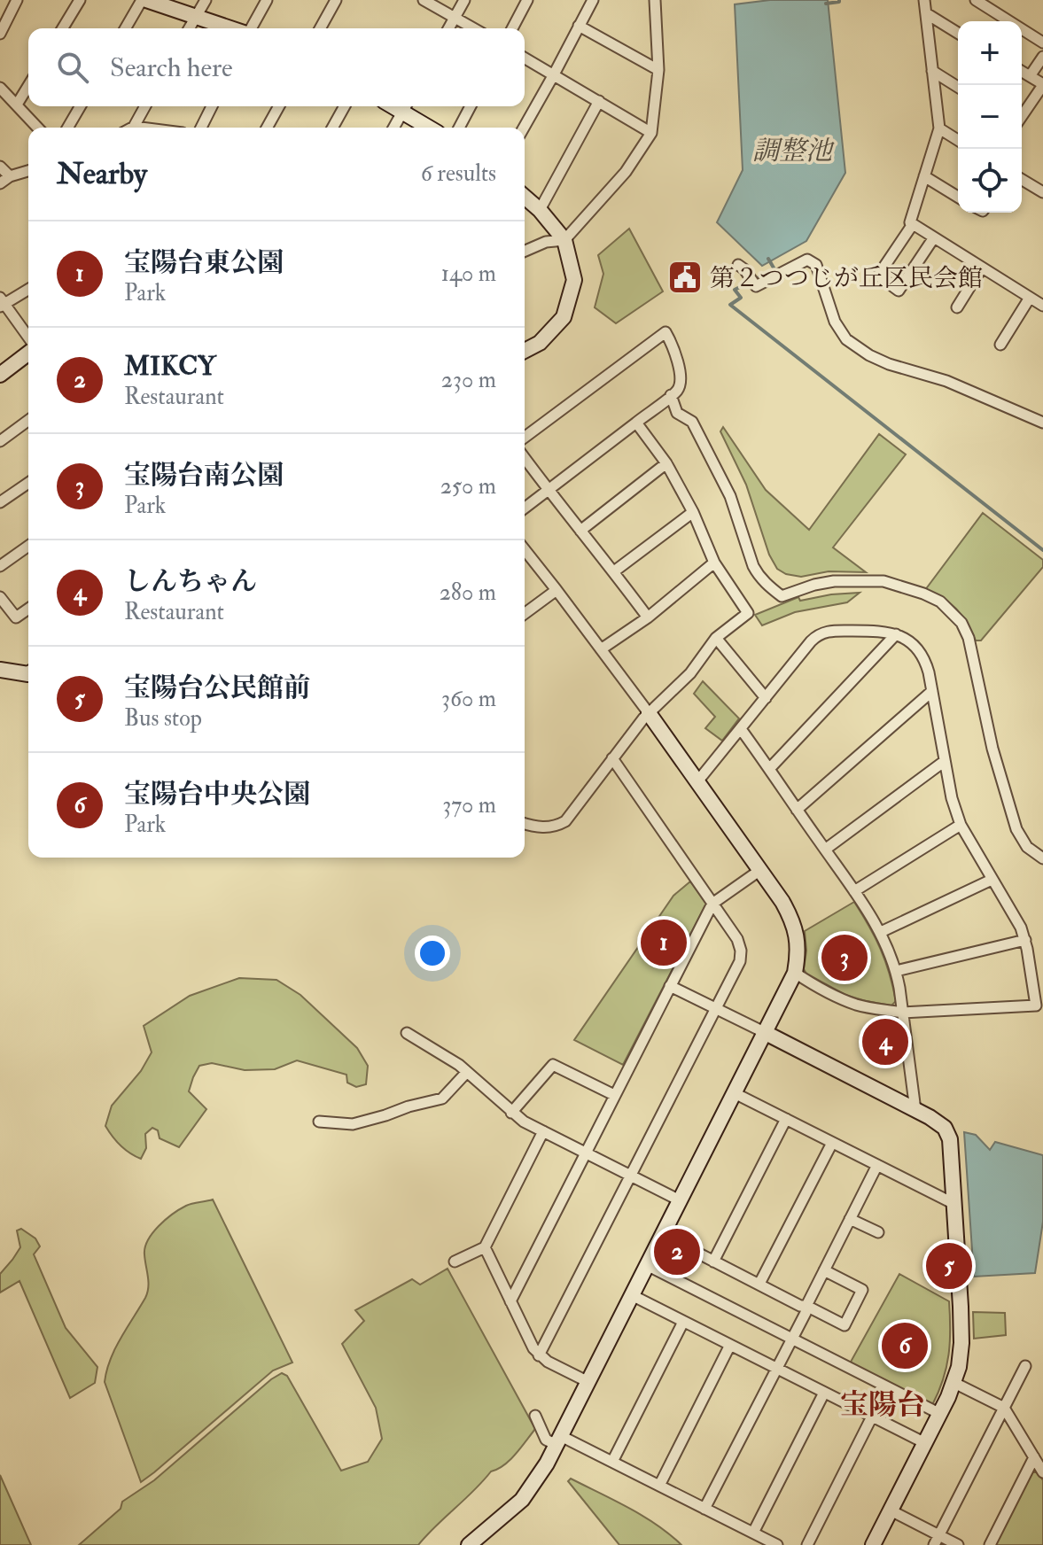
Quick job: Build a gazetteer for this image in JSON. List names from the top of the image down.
{
  "districts": ["宝陽台"],
  "water": ["調整池"],
  "places": {
    "public building": ["第２つつじが丘区民会館"]
  },
  "page": {
    "map_buttons": ["+", "−"],
    "search": "Search here",
    "heading": ["Nearby", "6 results"],
    "list": [
      {
        "mark": "1",
        "name": "宝陽台東公園",
        "note": "Park",
        "value": "140 m"
      },
      {
        "mark": "2",
        "name": "MIKCY",
        "note": "Restaurant",
        "value": "230 m"
      },
      {
        "mark": "3",
        "name": "宝陽台南公園",
        "note": "Park",
        "value": "250 m"
      },
      {
        "mark": "4",
        "name": "しんちゃん",
        "note": "Restaurant",
        "value": "280 m"
      },
      {
        "mark": "5",
        "name": "宝陽台公民館前",
        "note": "Bus stop",
        "value": "360 m"
      },
      {
        "mark": "6",
        "name": "宝陽台中央公園",
        "note": "Park",
        "value": "370 m"
      }
    ],
    "pins": [
      "1",
      "3",
      "4",
      "2",
      "5",
      "6"
    ]
  }
}
